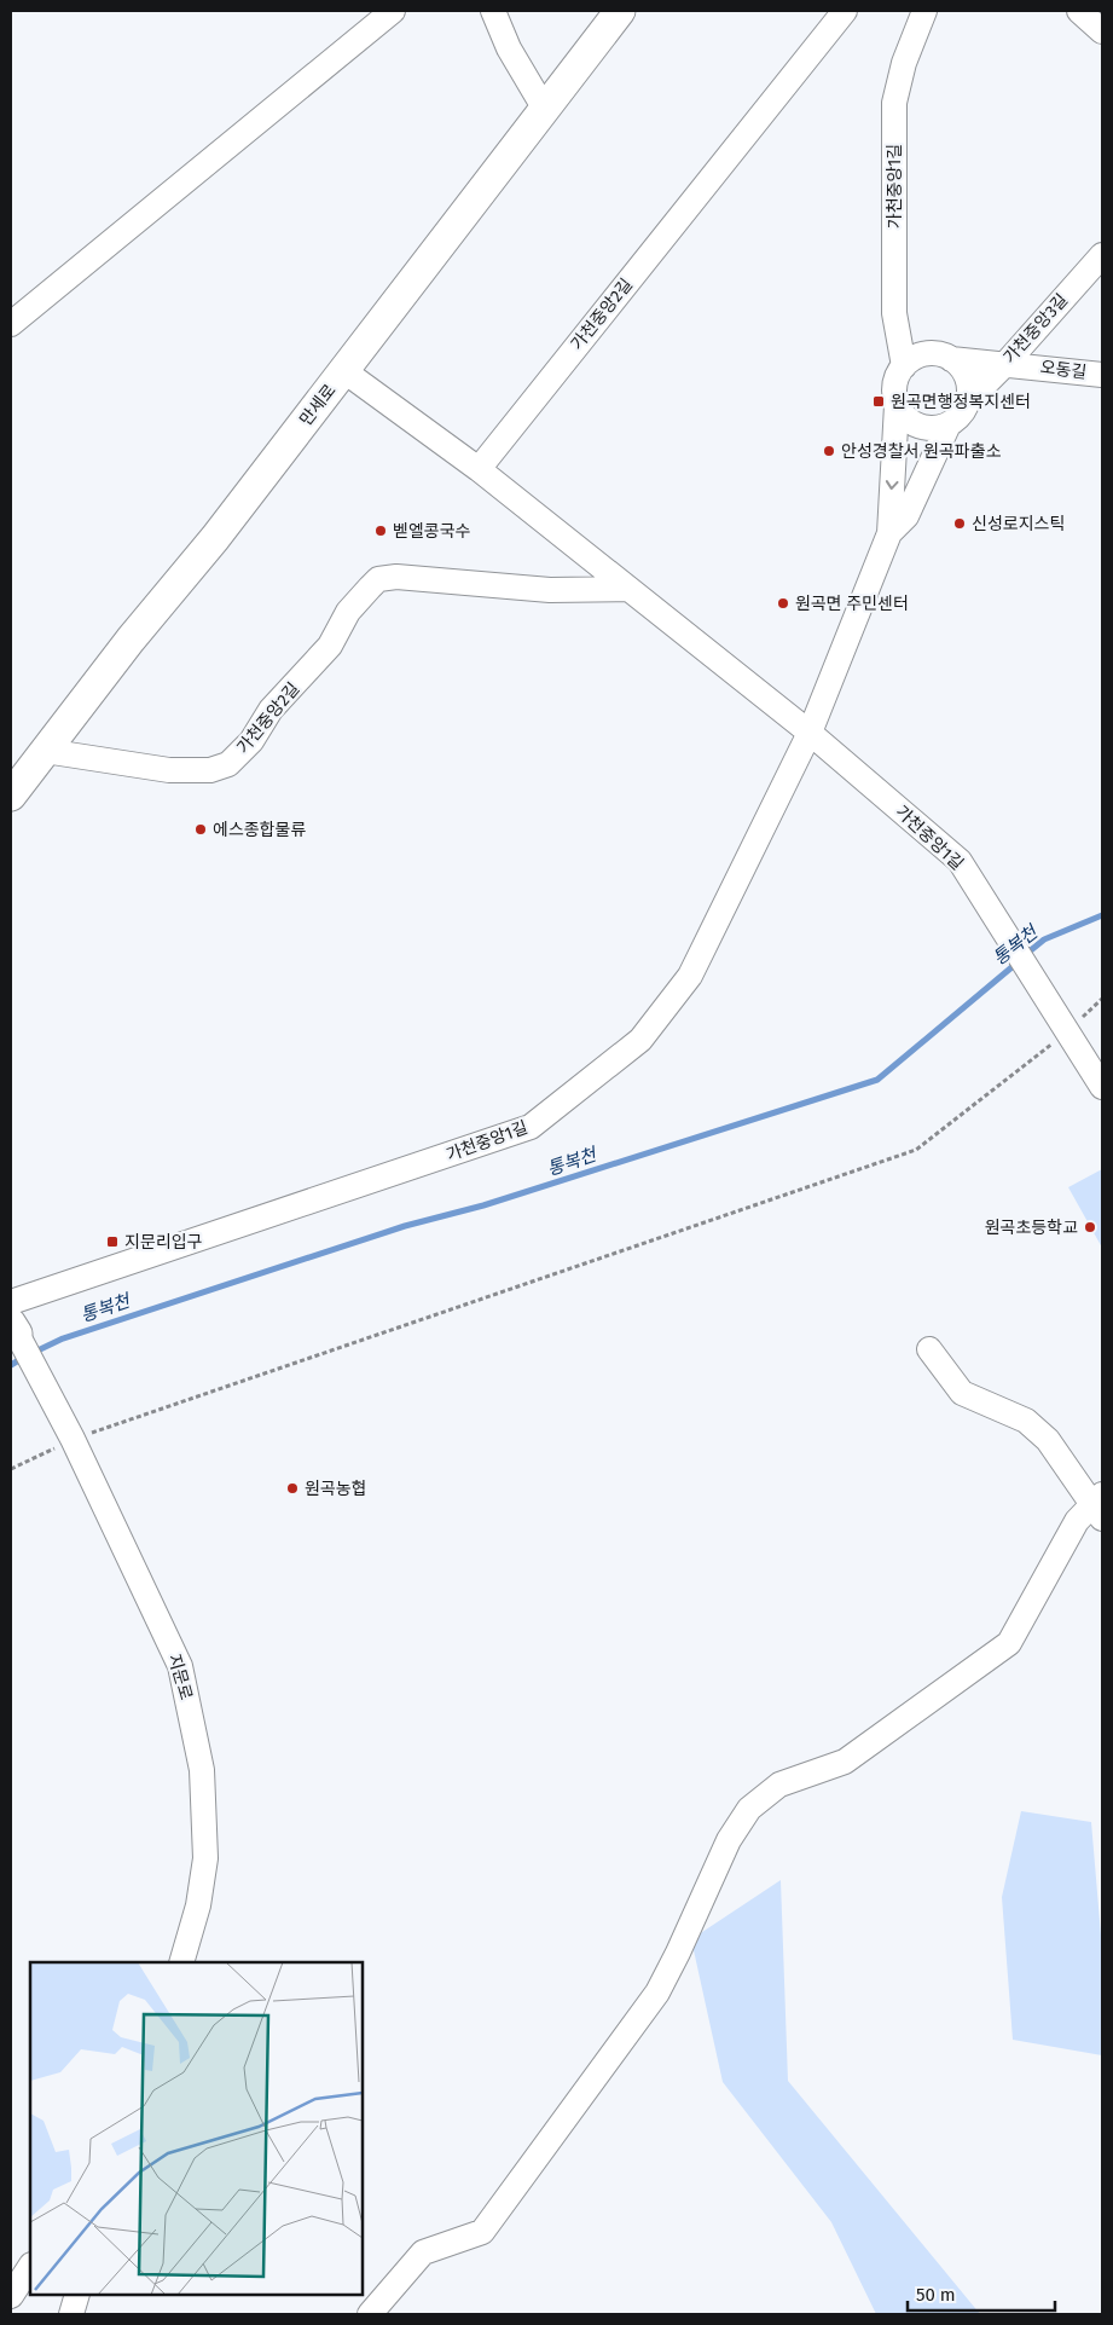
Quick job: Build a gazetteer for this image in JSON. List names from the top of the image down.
{
  "streets": {
    "main road": ["만세로"],
    "street": [
      "가천중앙1길",
      "가천중앙2길",
      "가천중앙3길",
      "오동길",
      "지문로"
    ]
  },
  "crossings": [
    ["가천중앙1길", "가천중앙3길"],
    ["가천중앙1길", "오동길"],
    ["가천중앙2길", "만세로"],
    ["가천중앙3길", "오동길"]
  ],
  "water": ["통복천"],
  "places": {
    "transit": ["원곡면행정복지센터", "지문리입구"],
    "other": [
      "안성경찰서 원곡파출소",
      "신성로지스틱",
      "벧엘콩국수",
      "원곡면 주민센터",
      "에스종합물류",
      "원곡초등학교",
      "원곡농협"
    ]
  },
  "scale_bar": "50 m"
}
